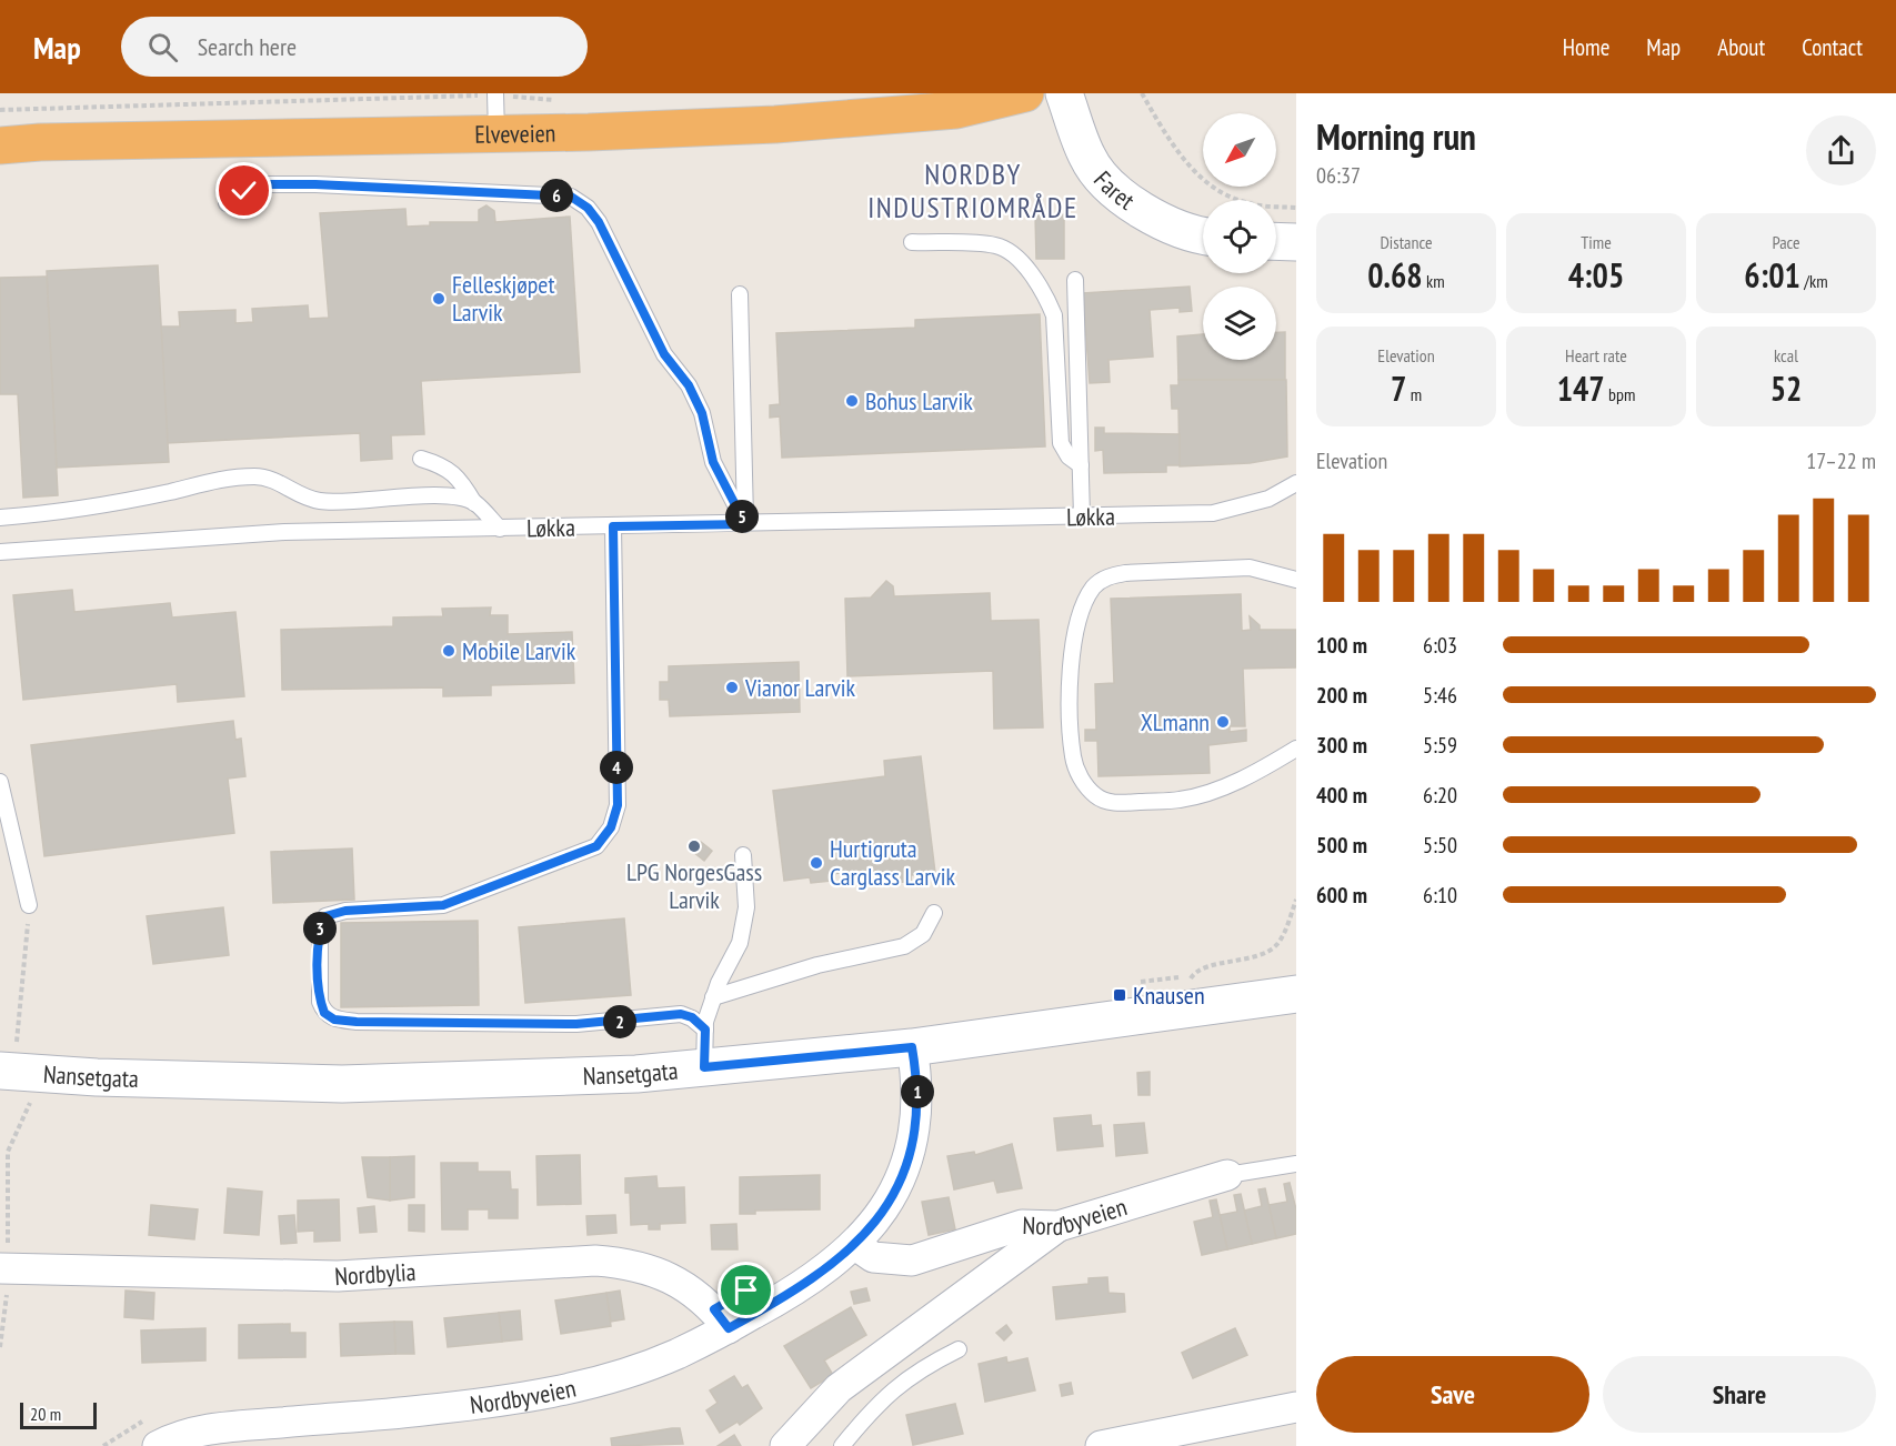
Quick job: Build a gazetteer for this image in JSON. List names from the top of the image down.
{
  "streets": {
    "highway": ["Elveveien"],
    "main road": ["Faret", "Nansetgata"],
    "street": ["Nordbyveien", "Nordbylia"],
    "lane": ["Løkka"]
  },
  "crossings": [
    ["Nansetgata", "Nordbyveien"],
    ["Nordbyveien", "Nordbylia"]
  ],
  "districts": ["NORDBY INDUSTRIOMRÅDE"],
  "places": {
    "other": [
      "Felleskjøpet Larvik",
      "Bohus Larvik",
      "Mobile Larvik",
      "Vianor Larvik",
      "XLmann",
      "LPG NorgesGass Larvik",
      "Hurtigruta Carglass Larvik"
    ],
    "transit": ["Knausen"]
  },
  "scale_bar": "20 m",
  "north": "bottom left",
  "page": {
    "header": "Map",
    "search": "Search here",
    "nav": [
      "Home",
      "Map",
      "About",
      "Contact"
    ],
    "heading": ["Morning run", "06:37"],
    "pins": [
      "6",
      "5",
      "4",
      "3",
      "2",
      "1"
    ],
    "stats": [
      ["Distance", "0.68 km"],
      ["Time", "4:05"],
      ["Pace", "6:01 /km"],
      ["Elevation", "7 m"],
      ["Heart rate", "147 bpm"],
      ["kcal", "52"]
    ],
    "chart": ["Elevation", "17–22 m"],
    "list": [
      {
        "name": "100 m",
        "note": "6:03"
      },
      {
        "name": "200 m",
        "note": "5:46"
      },
      {
        "name": "300 m",
        "note": "5:59"
      },
      {
        "name": "400 m",
        "note": "6:20"
      },
      {
        "name": "500 m",
        "note": "5:50"
      },
      {
        "name": "600 m",
        "note": "6:10"
      }
    ],
    "buttons": ["Save", "Share"],
    "scale": "20 m"
  }
}
